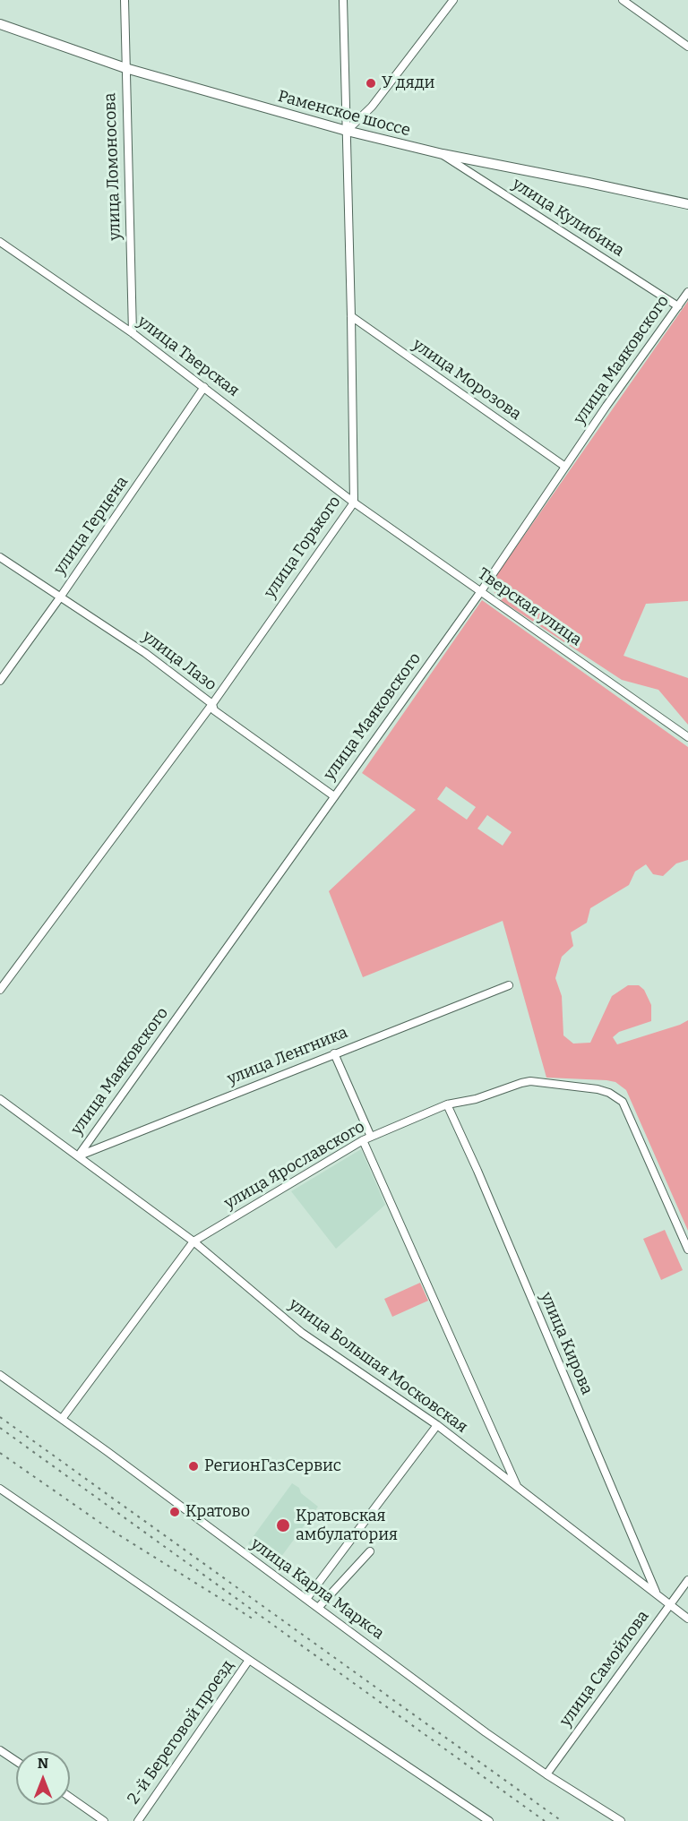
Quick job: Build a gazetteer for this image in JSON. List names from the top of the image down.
{
  "streets": {
    "main road": ["Раменское шоссе"],
    "street": [
      "улица Ломоносова",
      "улица Кулибина",
      "улица Тверская",
      "улица Маяковского",
      "улица Морозова",
      "улица Герцена",
      "улица Горького",
      "Тверская улица",
      "улица Лазо",
      "улица Ленгника",
      "улица Ярославского",
      "улица Кирова",
      "улица Большая Московская",
      "улица Карла Маркса",
      "улица Самойлова",
      "2-й Береговой проезд"
    ]
  },
  "crossings": [
    ["Раменское шоссе", "улица Ломоносова"],
    ["Раменское шоссе", "улица Кулибина"],
    ["Раменское шоссе", "улица Горького"],
    ["улица Ломоносова", "улица Тверская"],
    ["улица Кулибина", "улица Маяковского"],
    ["улица Тверская", "улица Герцена"],
    ["улица Тверская", "улица Горького"],
    ["улица Тверская", "Тверская улица"],
    ["улица Маяковского", "улица Морозова"],
    ["улица Маяковского", "Тверская улица"],
    ["улица Маяковского", "улица Лазо"],
    ["улица Маяковского", "улица Ленгника"],
    ["улица Маяковского", "улица Большая Московская"],
    ["улица Морозова", "улица Горького"],
    ["улица Герцена", "улица Лазо"],
    ["улица Горького", "Тверская улица"],
    ["улица Горького", "улица Лазо"],
    ["улица Ленгника", "улица Большая Московская"],
    ["улица Ярославского", "улица Кирова"],
    ["улица Ярославского", "улица Большая Московская"],
    ["улица Ярославского", "улица Карла Маркса"],
    ["улица Кирова", "улица Большая Московская"],
    ["улица Большая Московская", "улица Самойлова"],
    ["улица Карла Маркса", "улица Самойлова"]
  ],
  "places": [
    "У дяди",
    "РегионГазСервис",
    "Кратово",
    "Кратовская амбулатория"
  ],
  "north": "top"
}
